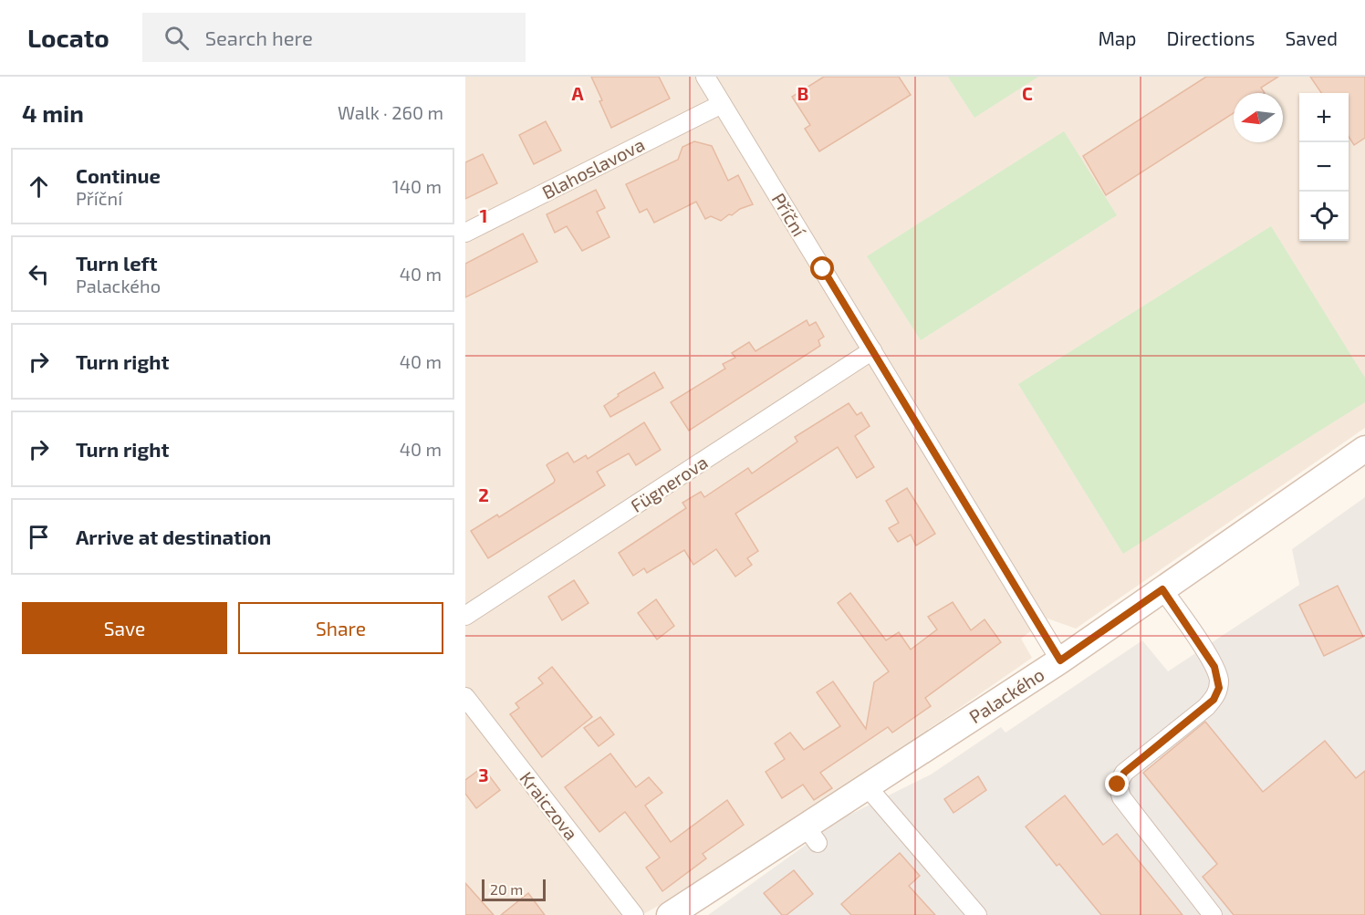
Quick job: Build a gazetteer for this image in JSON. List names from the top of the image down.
{
  "streets": {
    "street": [
      "Blahoslavova",
      "Příční",
      "Fügnerova",
      "Palackého",
      "Kraiczova"
    ]
  },
  "crossings": [
    ["Blahoslavova", "Příční"],
    ["Příční", "Fügnerova"],
    ["Příční", "Palackého"]
  ],
  "scale_bar": "20 m",
  "north": "left",
  "page": {
    "header": "Locato",
    "search": "Search here",
    "nav": ["Map", "Directions", "Saved"],
    "heading": ["4 min", "Walk · 260 m"],
    "map_buttons": ["+", "−"],
    "list": [
      ["Continue", "Příční", "140 m"],
      ["Turn left", "Palackého", "40 m"],
      ["Turn right", "40 m"],
      ["Turn right", "40 m"],
      "Arrive at destination"
    ],
    "buttons": ["Save", "Share"],
    "scale": "20 m"
  },
  "grid": {
    "columns": ["A", "B", "C"],
    "rows": ["1", "2", "3"]
  }
}
